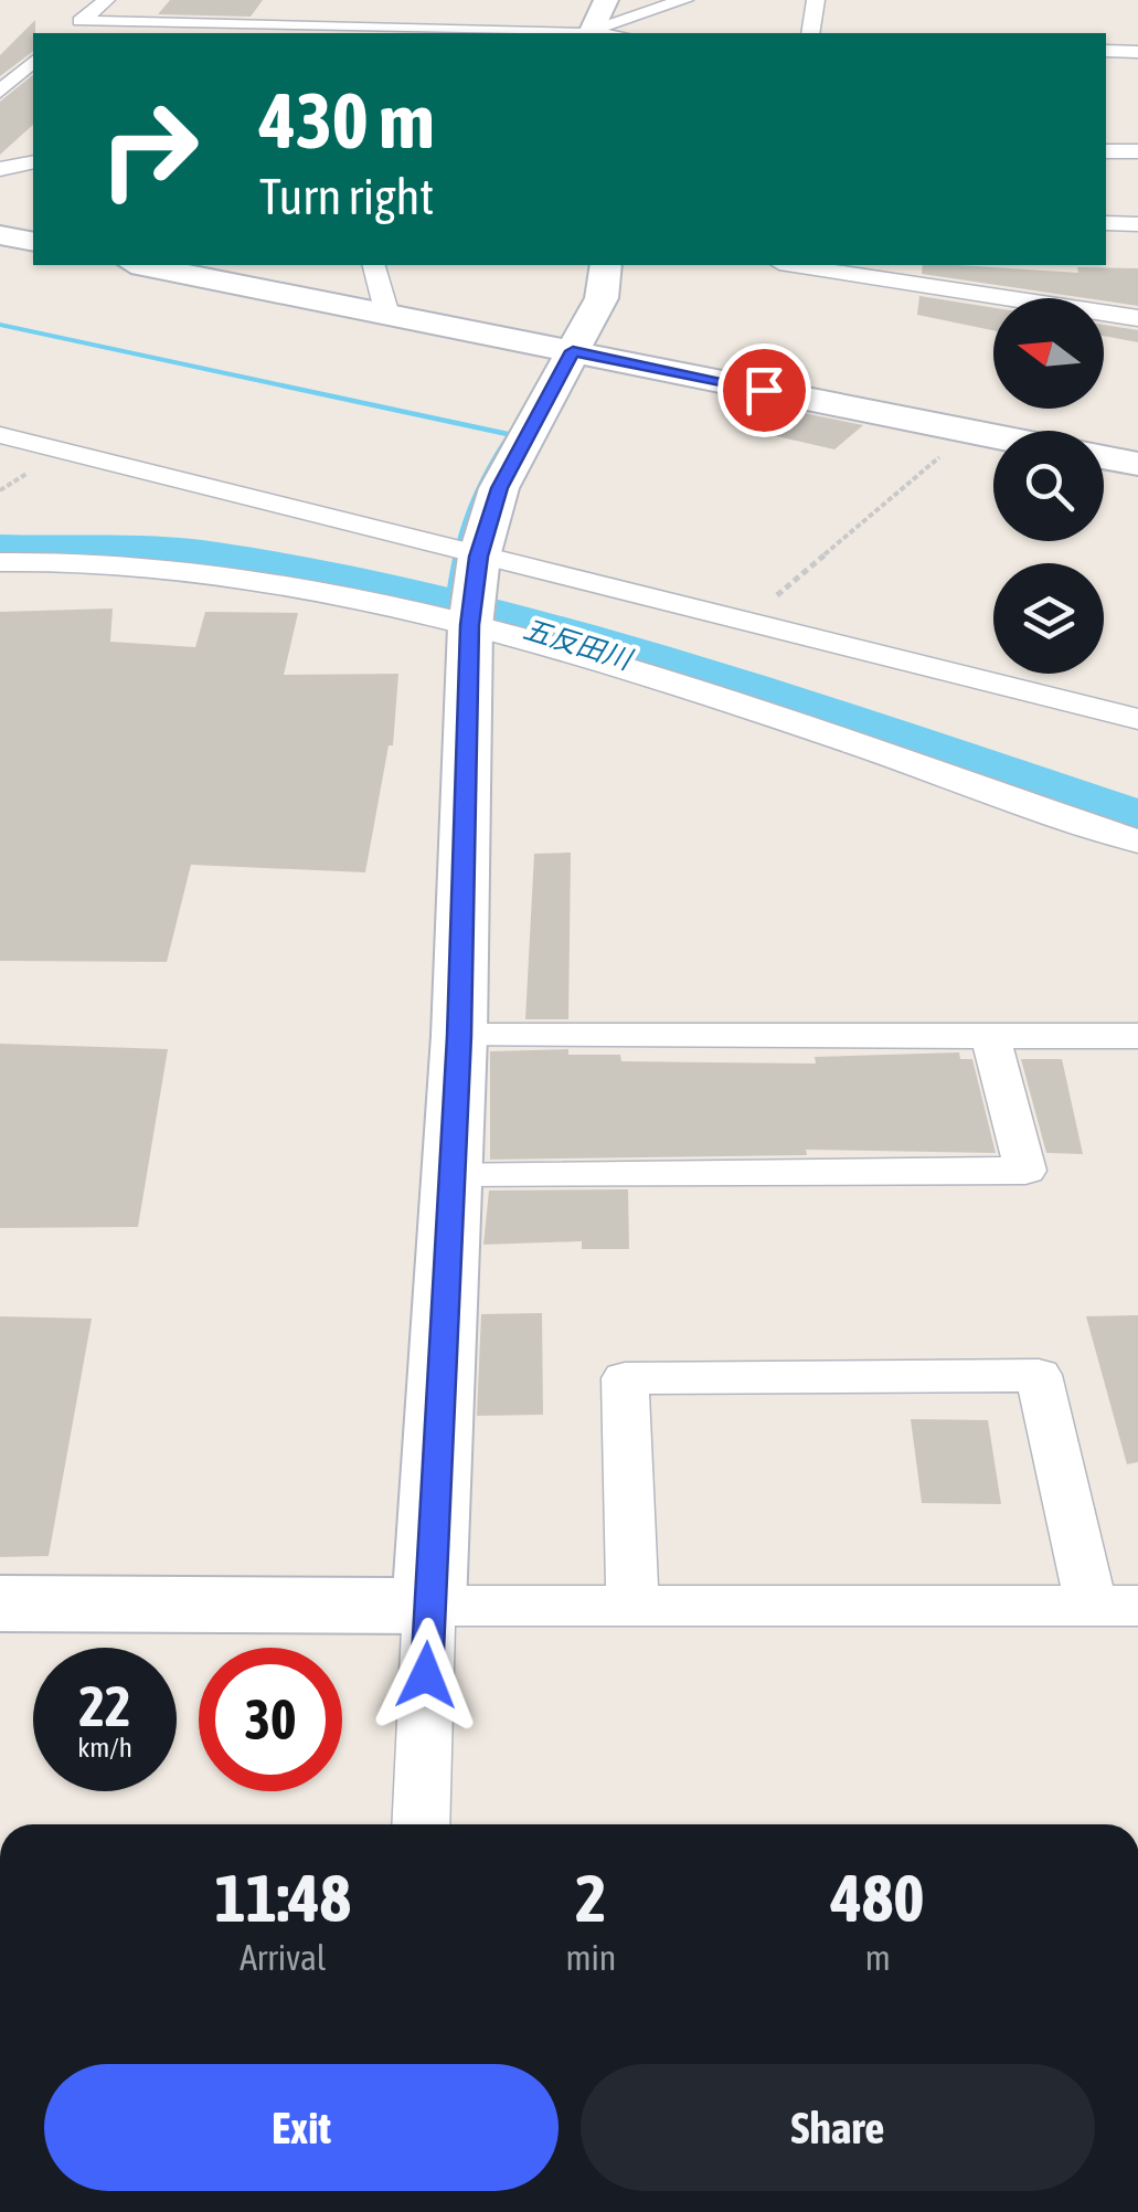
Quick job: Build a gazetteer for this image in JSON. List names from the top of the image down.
{
  "water": ["五反田川"],
  "north": "left",
  "page": {
    "turn": ["430 m", "Turn right"],
    "speed": "22 km/h",
    "limit": "30",
    "eta": [
      "11:48",
      "Arrival",
      "2",
      "min",
      "480",
      "m"
    ],
    "buttons": ["Exit", "Share"]
  }
}
